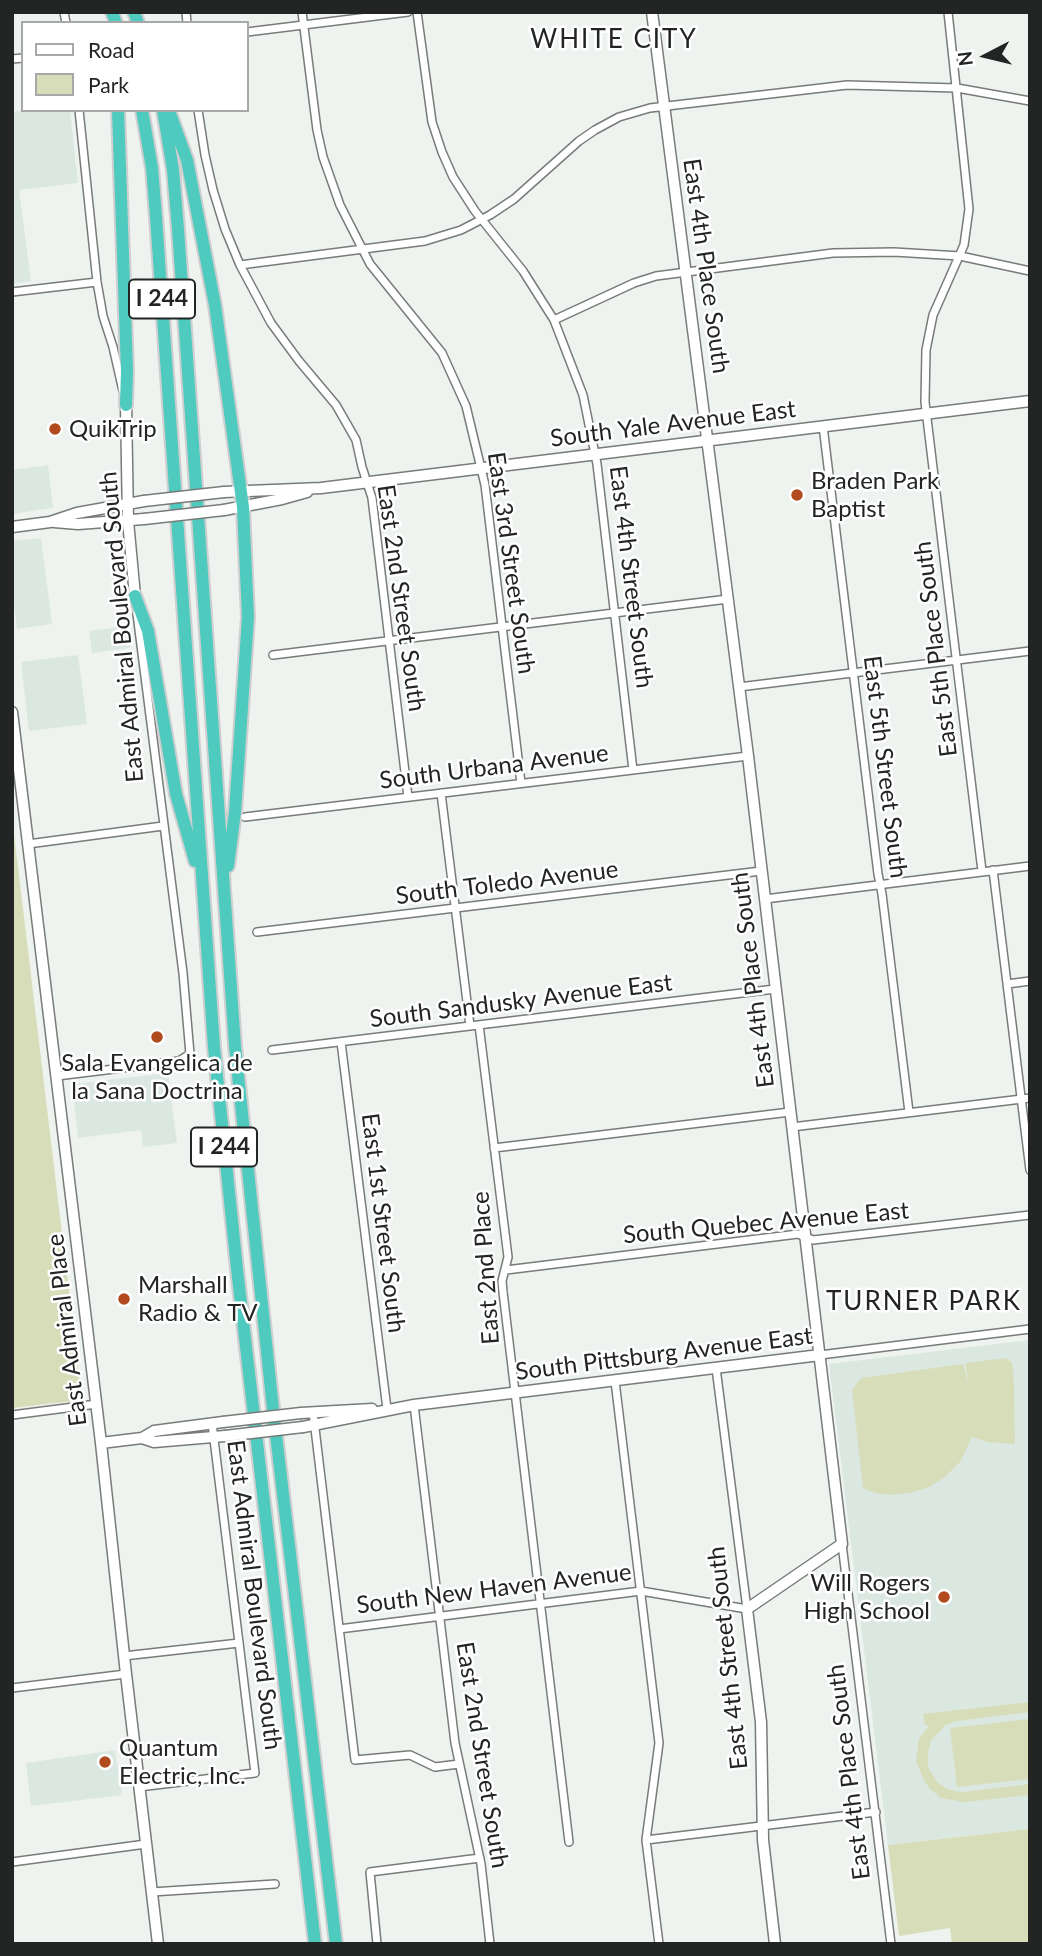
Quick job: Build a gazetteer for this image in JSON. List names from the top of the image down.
{
  "streets": {
    "highway": ["I 244"],
    "street": [
      "East 4th Place South",
      "South Yale Avenue East",
      "East 3rd Street South",
      "East 4th Street South",
      "East 2nd Street South",
      "East Admiral Boulevard South",
      "East 5th Place South",
      "South Urbana Avenue",
      "East 5th Street South",
      "South Toledo Avenue",
      "South Sandusky Avenue East",
      "East 1st Street South",
      "South Quebec Avenue East",
      "East 2nd Place",
      "East Admiral Place",
      "South Pittsburg Avenue East",
      "South New Haven Avenue"
    ]
  },
  "crossings": [
    ["East 4th Place South", "South Yale Avenue East"],
    ["East 4th Place South", "South Urbana Avenue"],
    ["East 4th Place South", "South Toledo Avenue"],
    ["East 4th Place South", "South Sandusky Avenue East"],
    ["East 4th Place South", "South Quebec Avenue East"],
    ["East 4th Place South", "South Pittsburg Avenue East"],
    ["South Yale Avenue East", "East 3rd Street South"],
    ["South Yale Avenue East", "East 4th Street South"],
    ["South Yale Avenue East", "East 2nd Street South"],
    ["South Yale Avenue East", "East Admiral Boulevard South"],
    ["South Yale Avenue East", "East 5th Place South"],
    ["South Yale Avenue East", "East 5th Street South"],
    ["East 3rd Street South", "South Urbana Avenue"],
    ["East 4th Street South", "South Urbana Avenue"],
    ["East 4th Street South", "South Pittsburg Avenue East"],
    ["East 4th Street South", "South New Haven Avenue"],
    ["East 2nd Street South", "South Urbana Avenue"],
    ["East 2nd Street South", "South Pittsburg Avenue East"],
    ["East 2nd Street South", "South New Haven Avenue"],
    ["East Admiral Boulevard South", "East Admiral Place"],
    ["East Admiral Boulevard South", "South Pittsburg Avenue East"],
    ["South Sandusky Avenue East", "East 1st Street South"],
    ["South Sandusky Avenue East", "East 2nd Place"],
    ["East 1st Street South", "South Pittsburg Avenue East"],
    ["South Quebec Avenue East", "East 2nd Place"],
    ["East 2nd Place", "South Pittsburg Avenue East"],
    ["East 2nd Place", "South New Haven Avenue"],
    ["East Admiral Place", "South Pittsburg Avenue East"]
  ],
  "districts": ["WHITE CITY", "TURNER PARK"],
  "places": [
    "QuikTrip",
    "Braden Park Baptist",
    "Sala Evangelica de la Sana Doctrina",
    "Marshall Radio & TV",
    "Will Rogers High School",
    "Quantum Electric, Inc."
  ],
  "legend": ["Road", "Park"],
  "north": "left"
}
